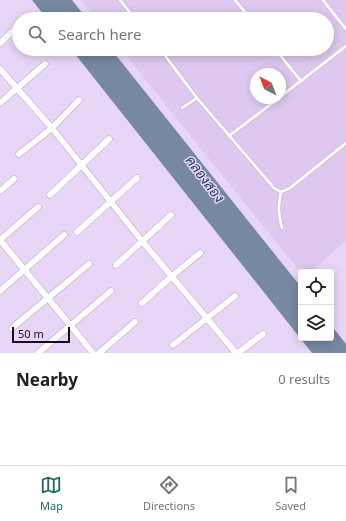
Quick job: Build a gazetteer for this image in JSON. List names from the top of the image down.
{
  "water": ["คลองสอง"],
  "scale_bar": "50 m",
  "north": "top left",
  "page": {
    "search": "Search here",
    "scale": "50 m",
    "heading": ["Nearby", "0 results"],
    "nav": ["Map", "Directions", "Saved"]
  }
}
